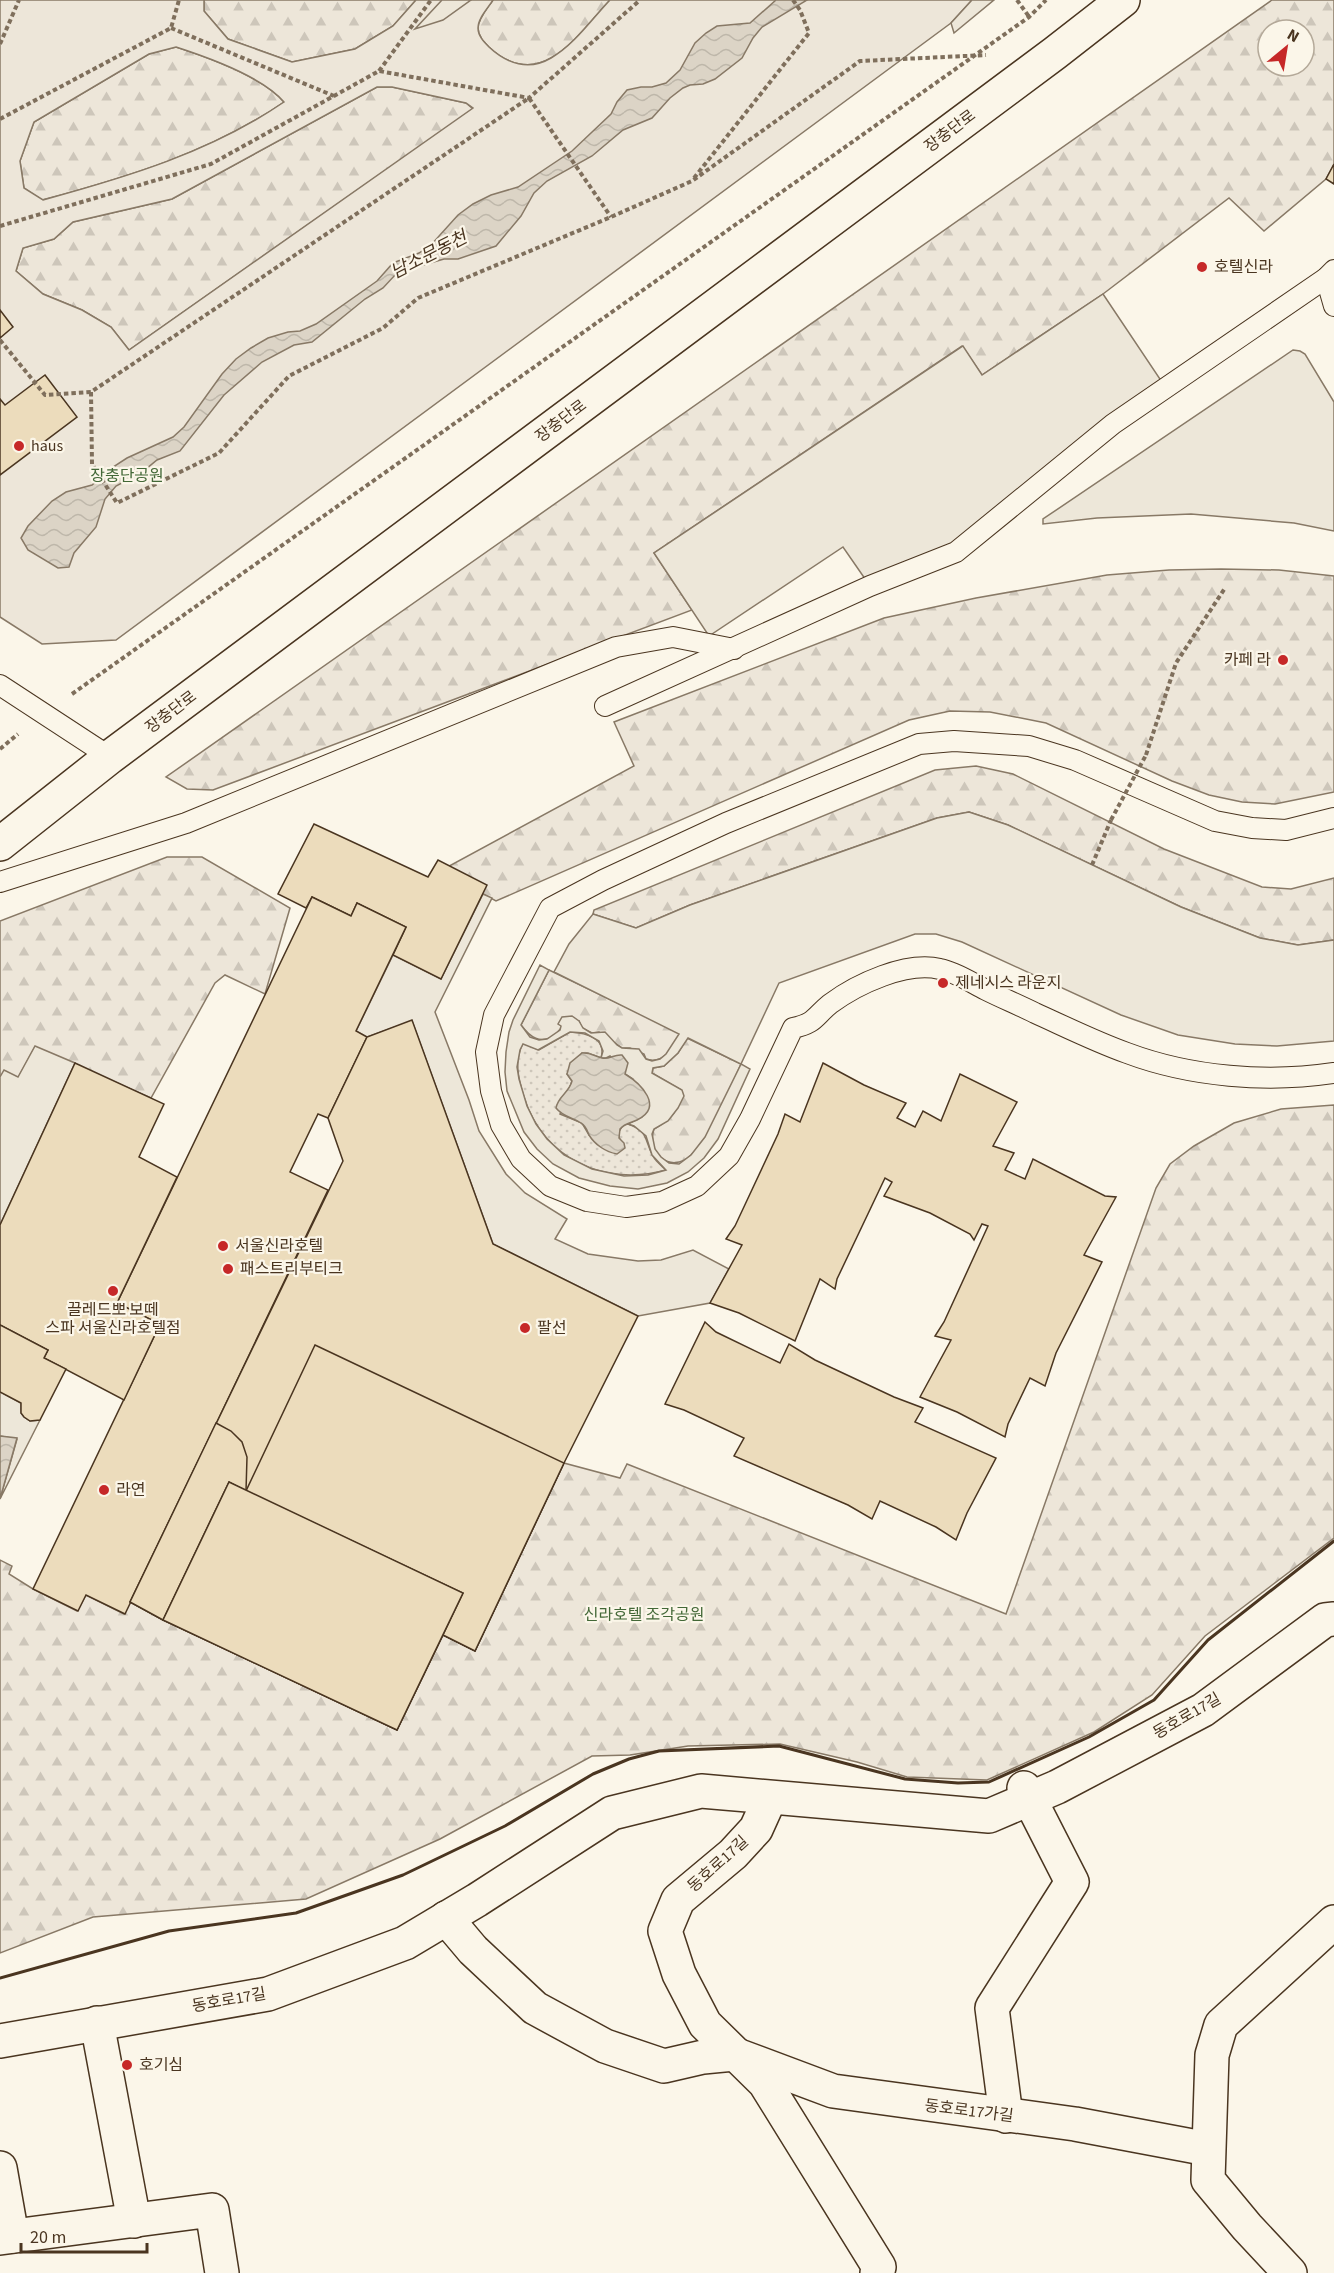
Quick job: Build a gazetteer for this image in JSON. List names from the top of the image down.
{
  "streets": {
    "street": ["장충단로", "동호로17길", "동호로17가길"]
  },
  "crossings": [
    ["동호로17길", "동호로17가길"]
  ],
  "water": ["남소문동천"],
  "parks": ["장충단공원", "신라호텔 조각공원"],
  "places": [
    "호텔신라",
    "haus",
    "카페 라",
    "제네시스 라운지",
    "서울신라호텔",
    "패스트리부티크",
    "끌레드뽀 보떼 스파 서울신라호텔점",
    "팔선",
    "라연",
    "호기심"
  ],
  "scale_bar": "20 m",
  "north": "top right"
}
